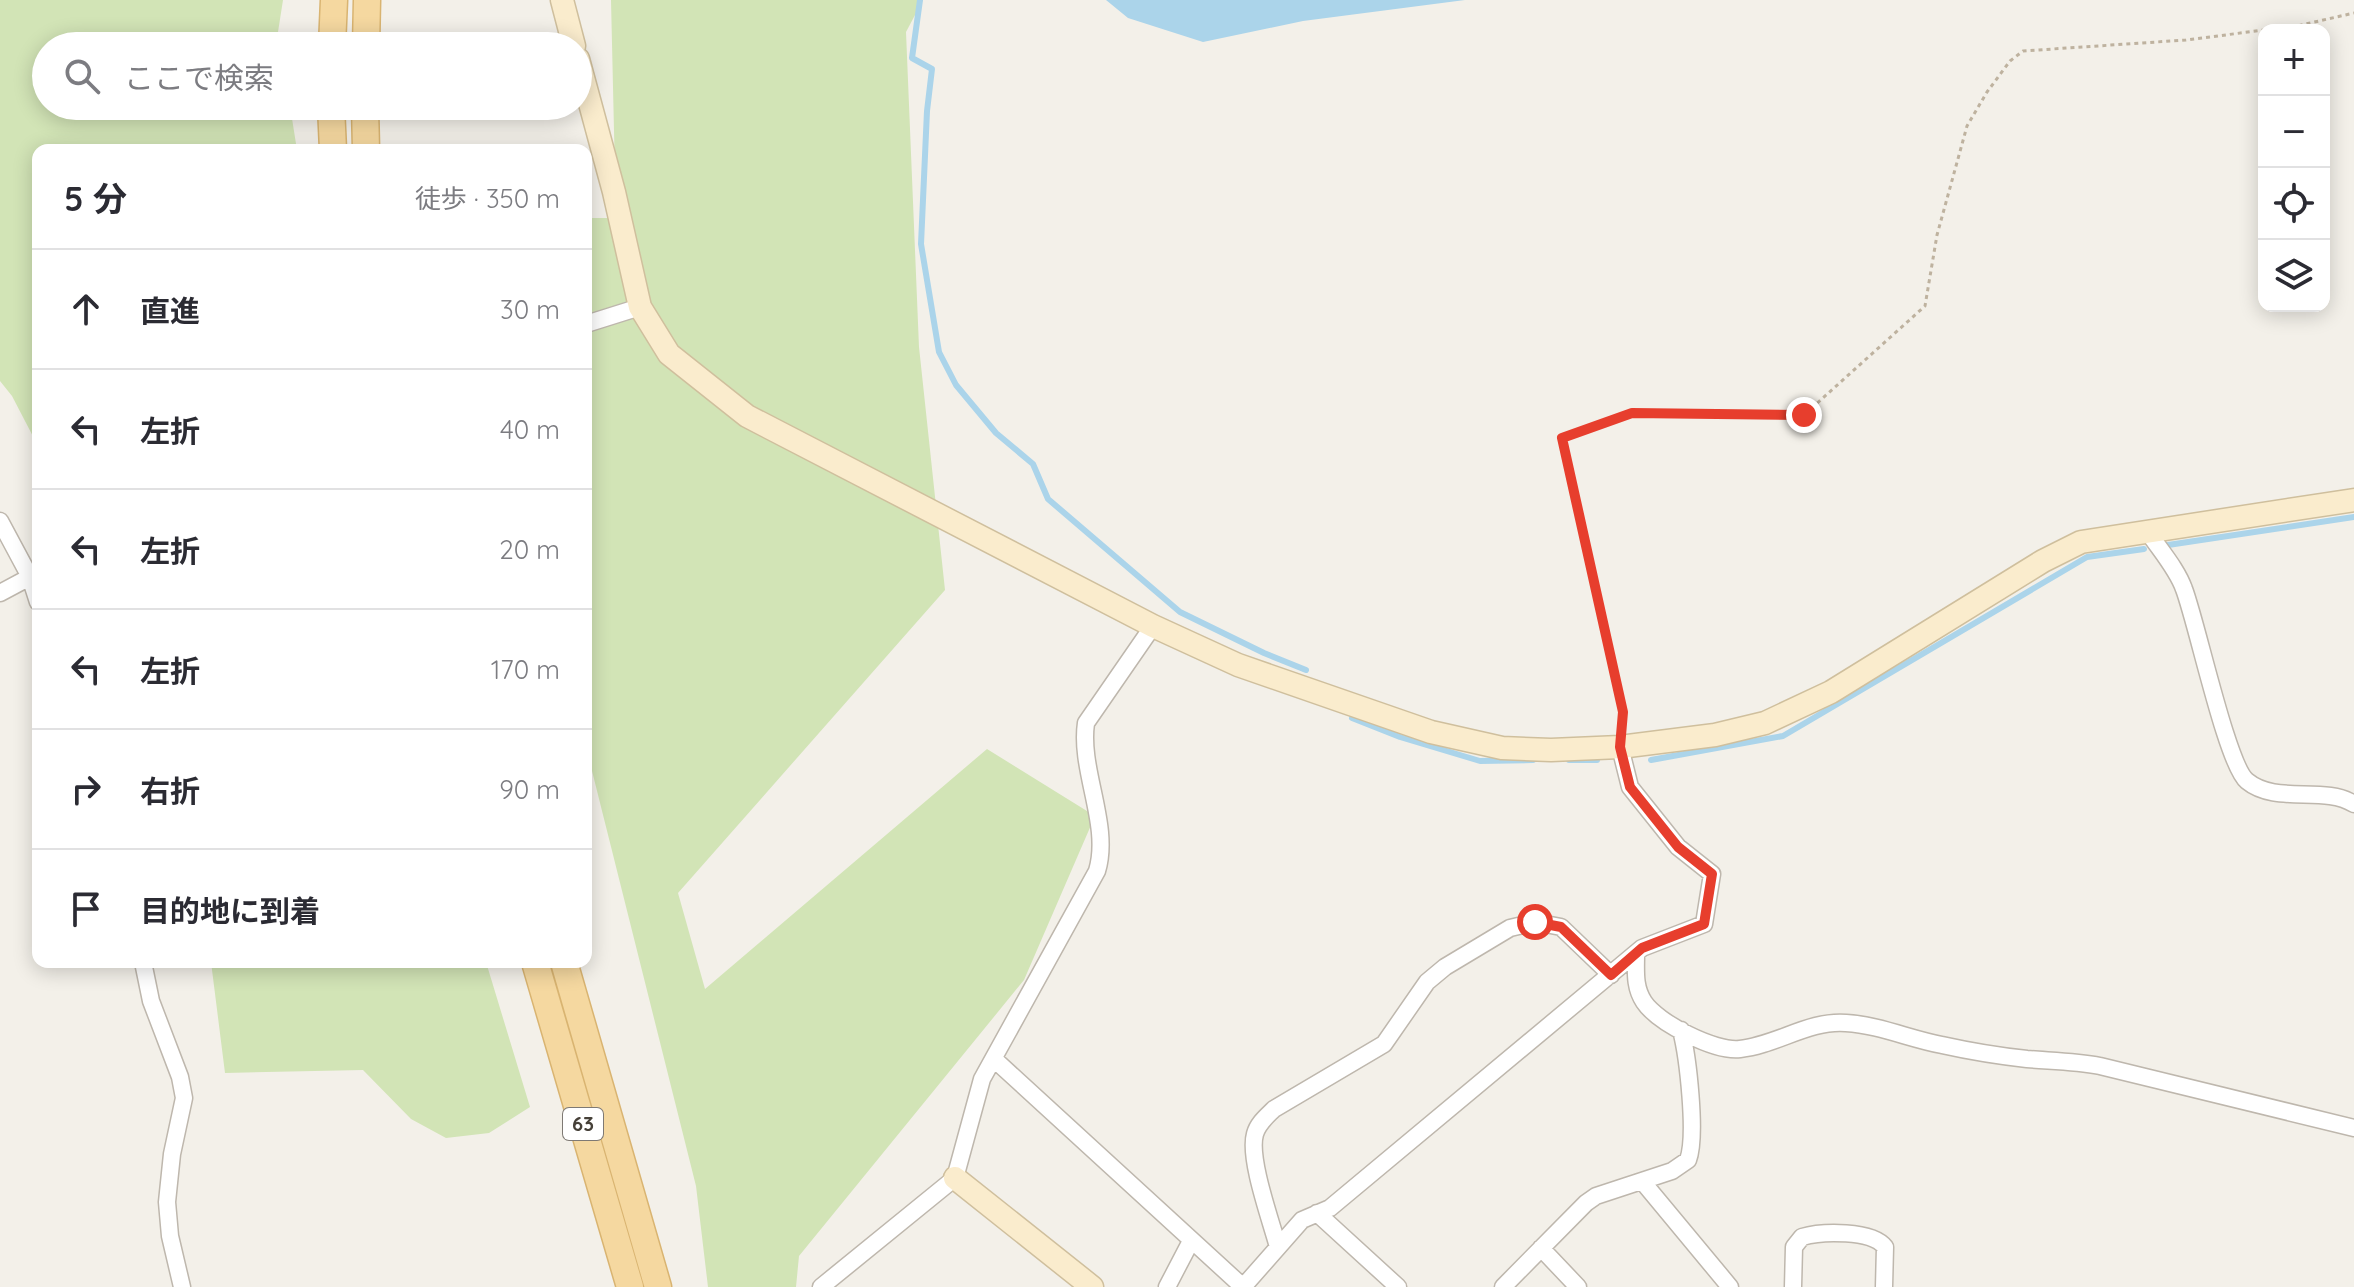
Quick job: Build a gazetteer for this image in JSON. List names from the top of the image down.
{
  "streets": {
    "main road": ["63"]
  },
  "page": {
    "map_buttons": ["+", "−"],
    "search": "ここで検索",
    "heading": ["5 分", "徒歩 · 350 m"],
    "list": [
      ["直進", "30 m"],
      ["左折", "40 m"],
      ["左折", "20 m"],
      ["左折", "170 m"],
      ["右折", "90 m"],
      "目的地に到着"
    ]
  }
}
